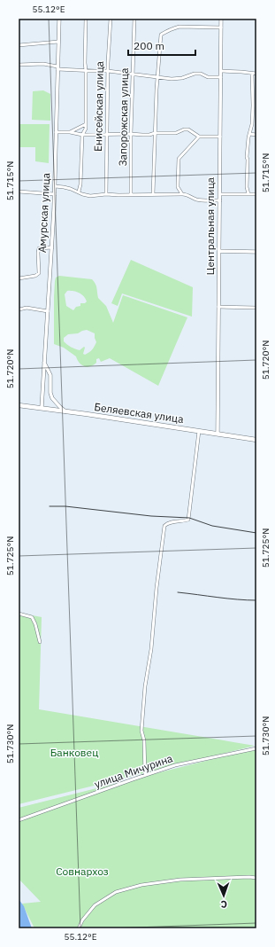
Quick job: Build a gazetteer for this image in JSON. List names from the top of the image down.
{
  "streets": {
    "main road": ["Беляевская улица"],
    "street": [
      "Енисейская улица",
      "Запорожская улица",
      "Амурская улица",
      "Центральная улица",
      "улица Мичурина"
    ]
  },
  "crossings": [
    ["Амурская улица", "Беляевская улица"],
    ["Центральная улица", "Беляевская улица"]
  ],
  "parks": ["Банковец", "Совнархоз"],
  "scale_bar": "200 m",
  "north": "bottom",
  "coordinates": [
    "55.12°E",
    "51.715°N",
    "51.720°N",
    "51.725°N",
    "51.730°N"
  ]
}
